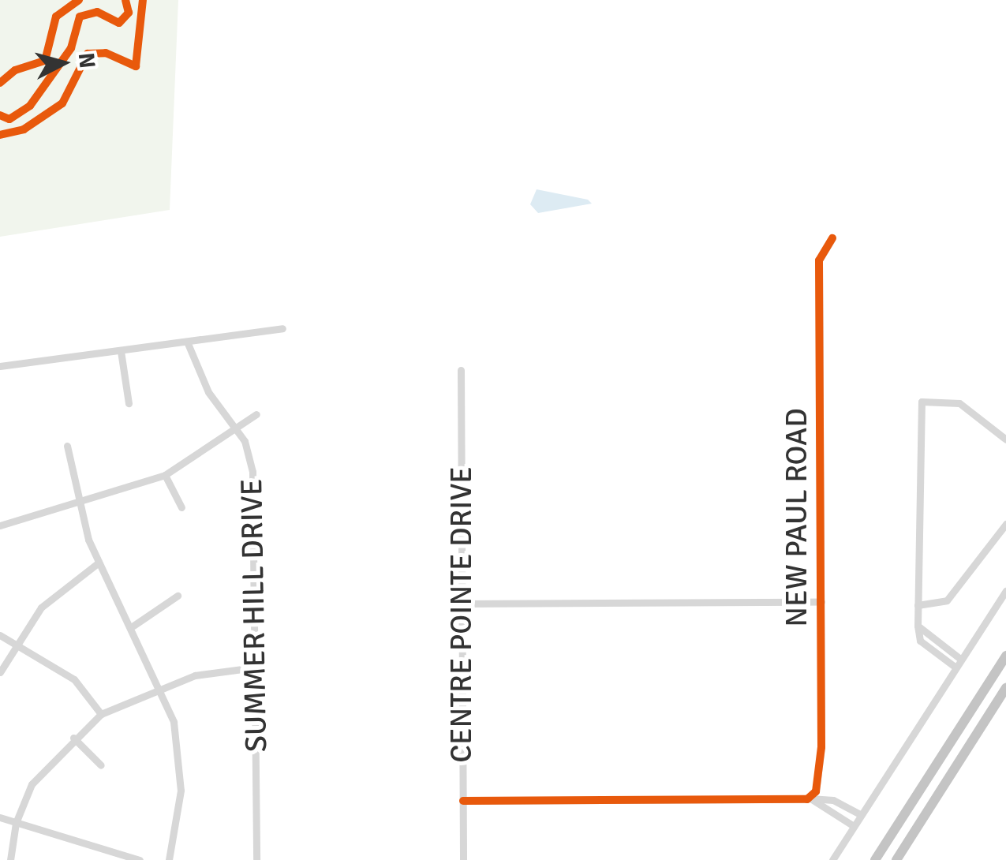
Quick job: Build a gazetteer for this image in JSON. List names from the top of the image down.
{
  "streets": {
    "street": ["NEW PAUL ROAD", "CENTRE POINTE DRIVE", "SUMMER HILL DRIVE"]
  },
  "crossings": [
    ["NEW PAUL ROAD", "CENTRE POINTE DRIVE"]
  ],
  "north": "right"
}
